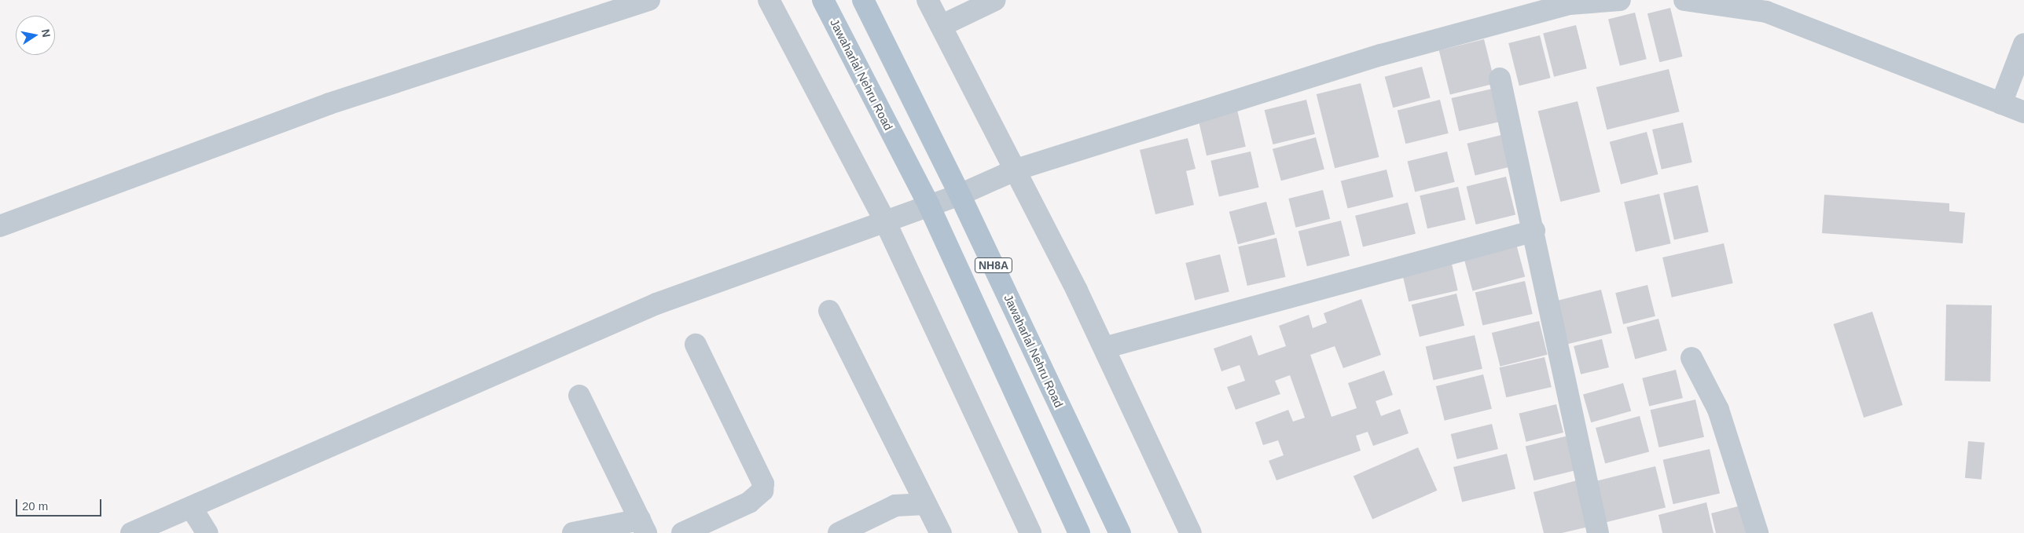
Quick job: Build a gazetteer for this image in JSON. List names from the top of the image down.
{
  "streets": {
    "main road": ["Jawaharlal Nehru Road", "NH8A"]
  },
  "scale_bar": "20 m",
  "north": "right"
}
